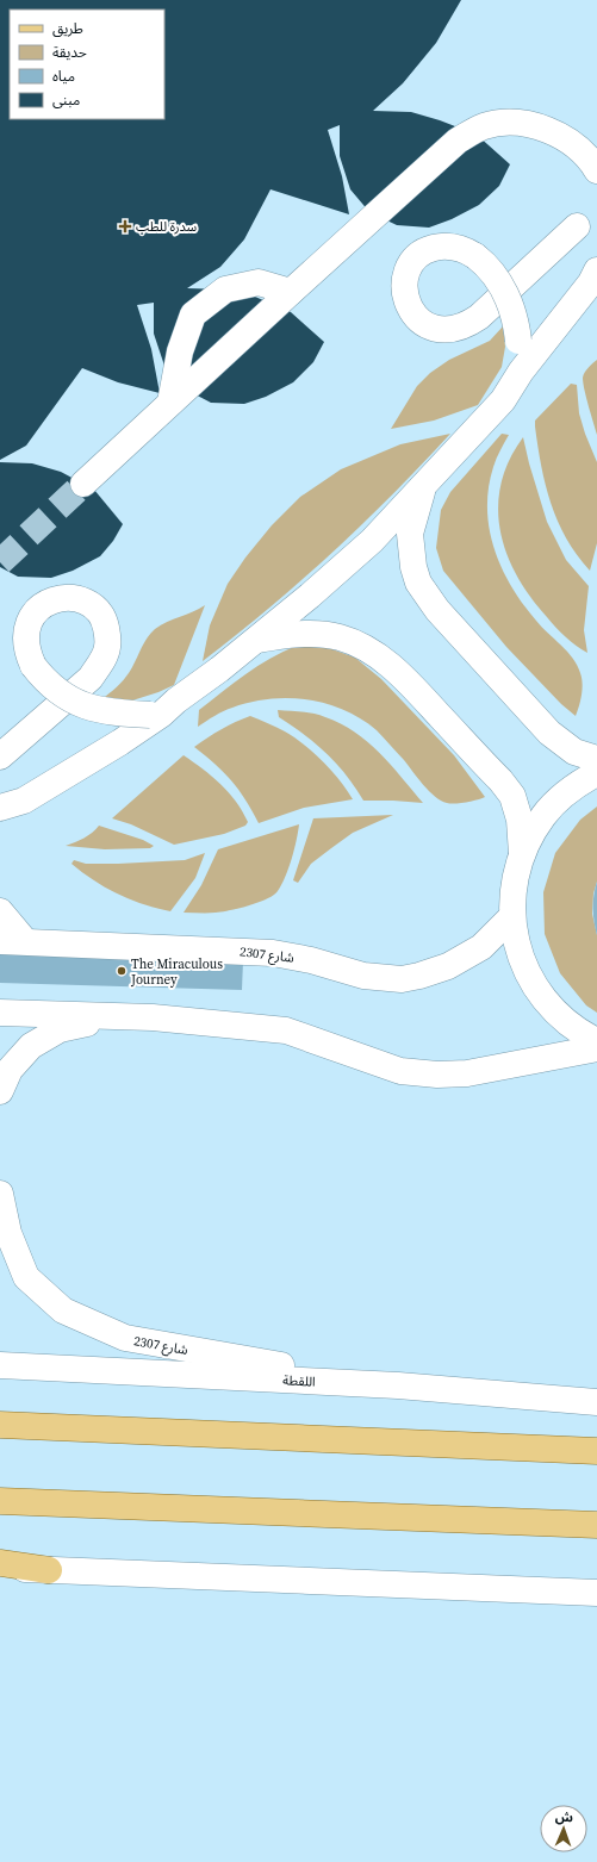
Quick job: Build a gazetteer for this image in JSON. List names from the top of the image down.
{
  "streets": {
    "street": ["شارع 2307", "اللقطة"]
  },
  "crossings": [
    ["شارع 2307", "اللقطة"]
  ],
  "places": {
    "health": ["سدرة للطب"],
    "other": ["The Miraculous Journey"]
  },
  "legend": [
    "طريق",
    "حديقة",
    "مياه",
    "مبنى"
  ],
  "north": "top"
}
